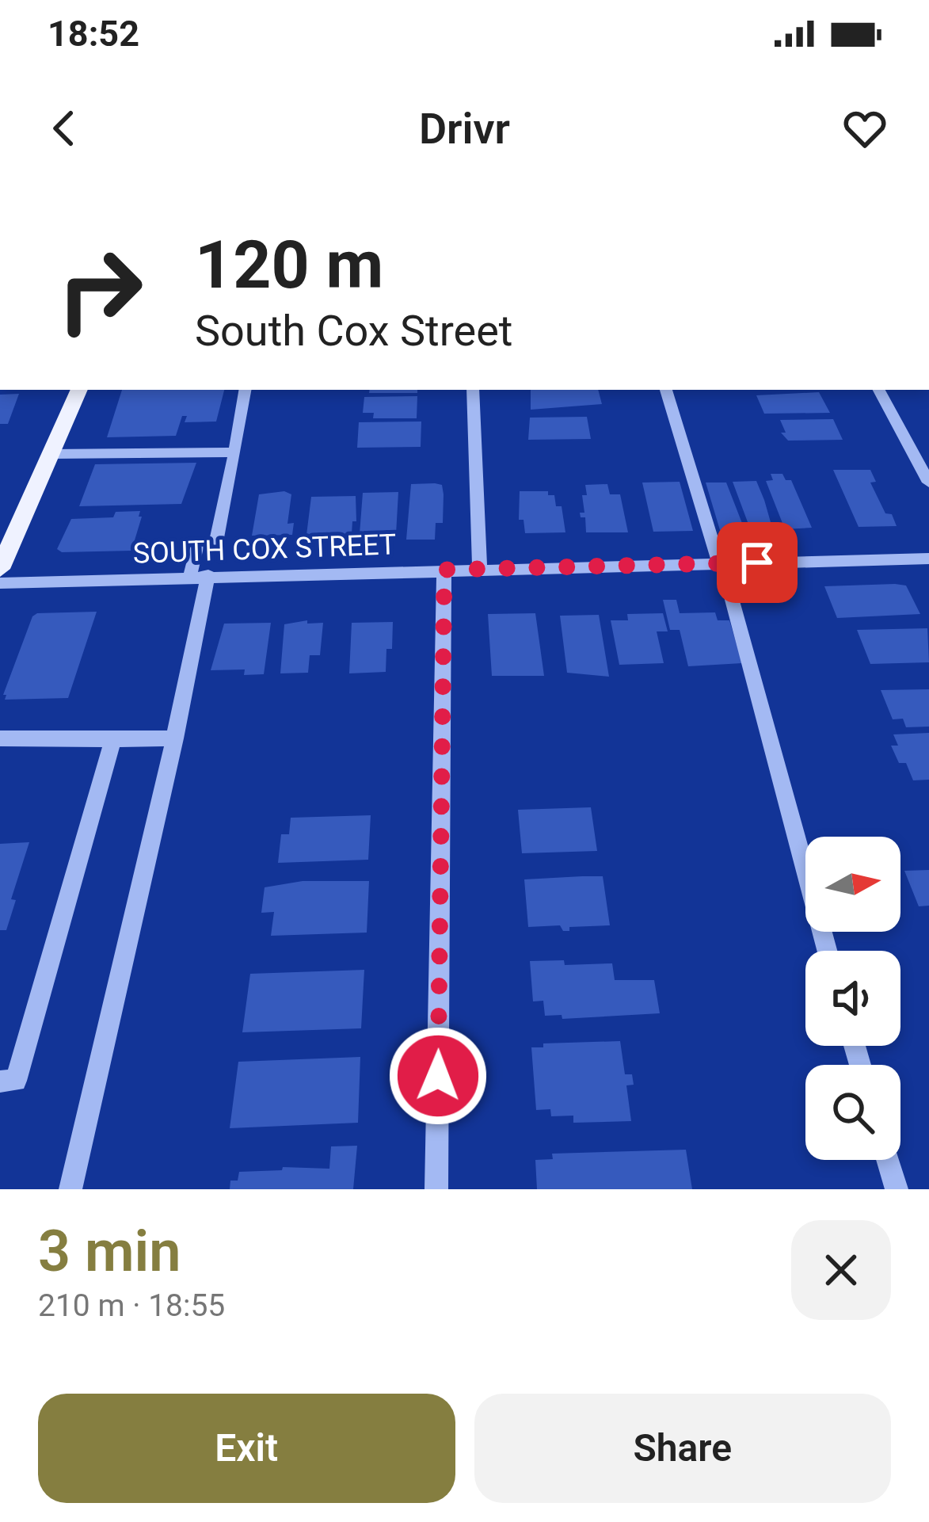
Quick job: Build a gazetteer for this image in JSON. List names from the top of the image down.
{
  "streets": {
    "street": ["SOUTH COX STREET"]
  },
  "north": "right",
  "page": {
    "status": "18:52",
    "header": "Drivr",
    "turn": ["120 m", "South Cox Street"],
    "heading": ["3 min", "210 m · 18:55"],
    "buttons": ["Exit", "Share"]
  }
}
